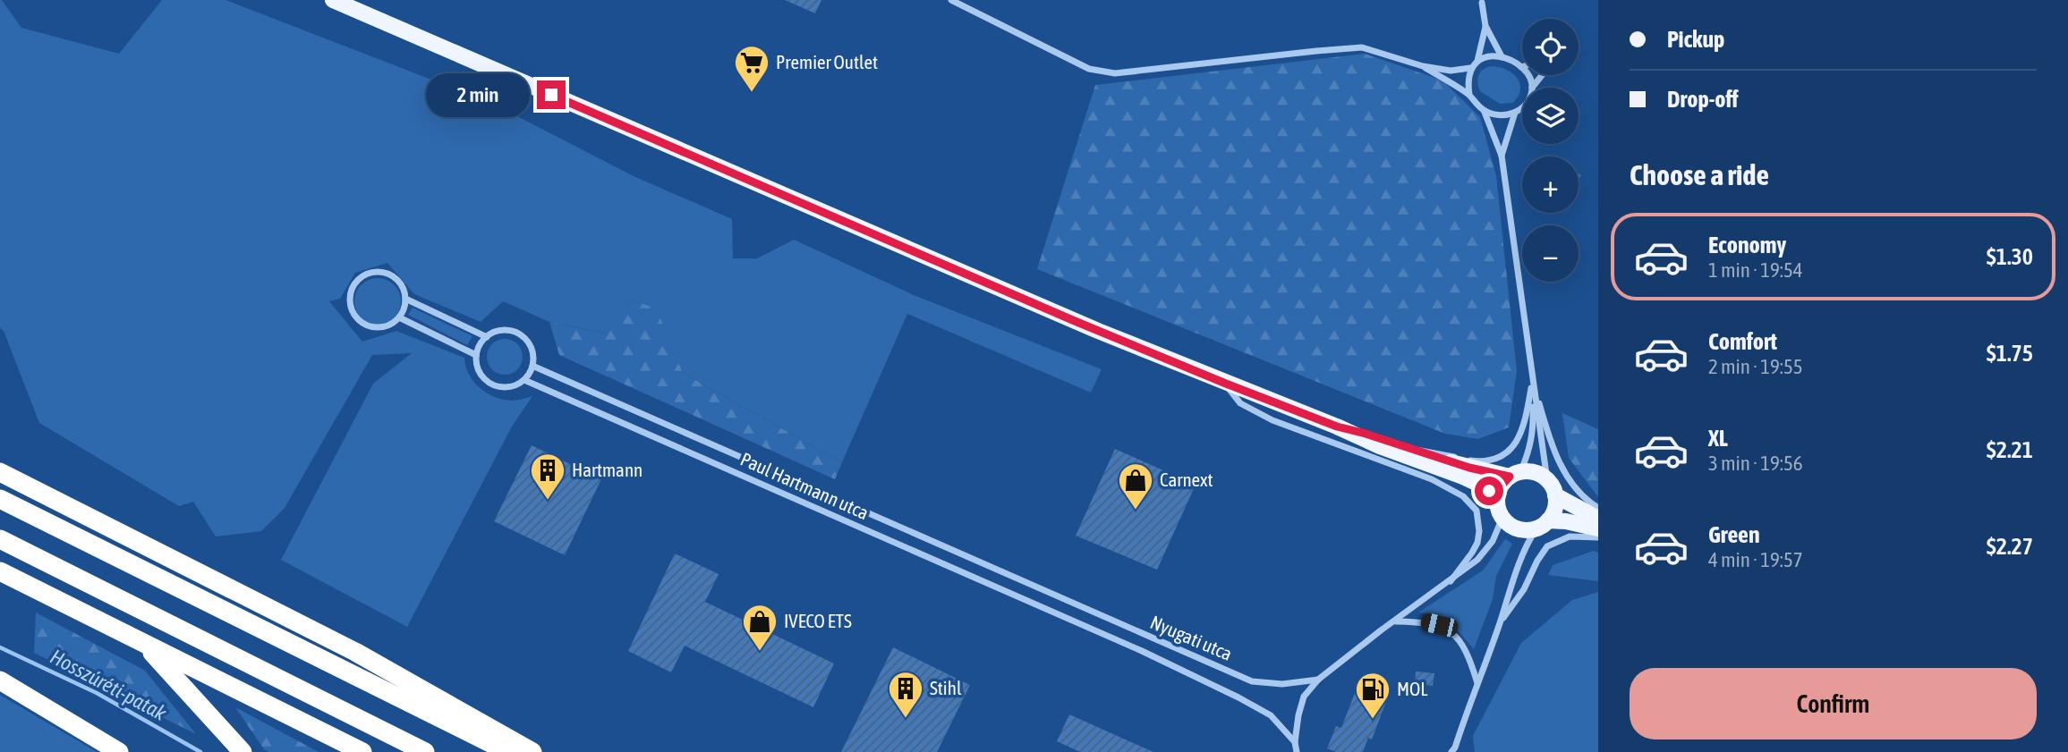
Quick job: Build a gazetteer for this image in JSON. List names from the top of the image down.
{
  "streets": {
    "street": ["Paul Hartmann utca", "Nyugati utca"]
  },
  "crossings": [
    ["Paul Hartmann utca", "Nyugati utca"]
  ],
  "water": ["Hosszúréti-patak"],
  "places": {
    "supermarket": ["Premier Outlet"],
    "building": ["Hartmann", "Stihl"],
    "shop": ["Carnext", "IVECO ETS"],
    "fuel station": ["MOL"]
  },
  "page": {
    "banner": ["Pickup", "Drop-off"],
    "map_buttons": ["+", "−"],
    "bubble": "2 min",
    "heading": "Choose a ride",
    "list": [
      {
        "name": "Economy",
        "note": "1 min · 19:54",
        "value": "$1.30"
      },
      {
        "name": "Comfort",
        "note": "2 min · 19:55",
        "value": "$1.75"
      },
      {
        "name": "XL",
        "note": "3 min · 19:56",
        "value": "$2.21"
      },
      {
        "name": "Green",
        "note": "4 min · 19:57",
        "value": "$2.27"
      }
    ],
    "buttons": "Confirm"
  }
}
